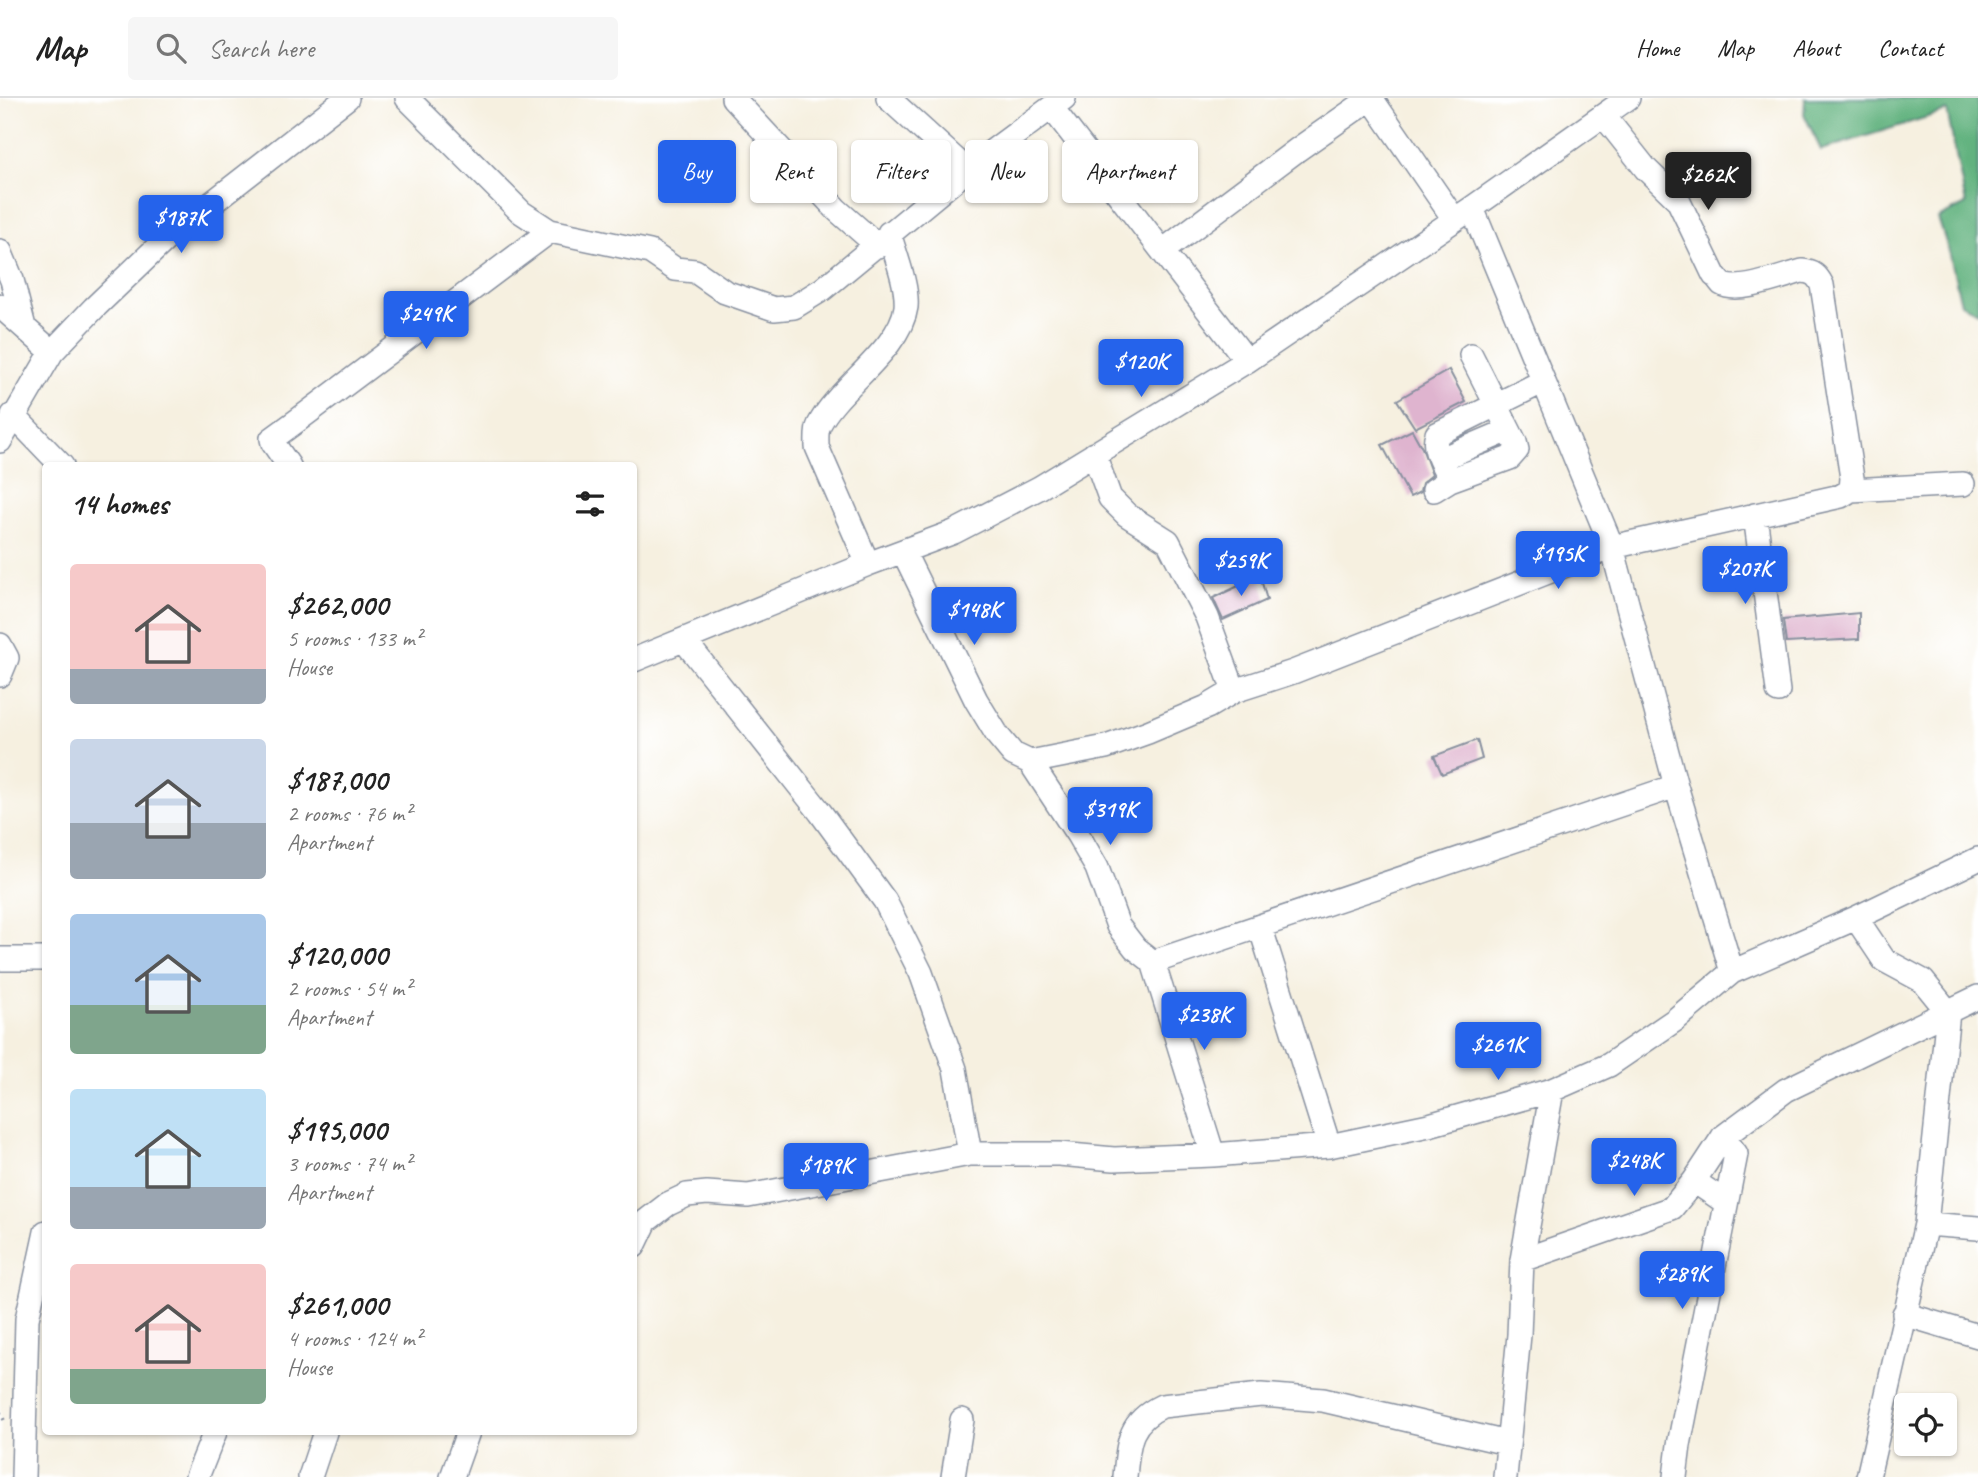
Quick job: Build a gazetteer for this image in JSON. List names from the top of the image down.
{
  "page": {
    "header": "Map",
    "search": "Search here",
    "nav": [
      "Home",
      "Map",
      "About",
      "Contact"
    ],
    "chip": [
      "Buy",
      "Rent",
      "Filters",
      "New",
      "Apartment"
    ],
    "price": [
      "$262K",
      "$187K",
      "$249K",
      "$120K",
      "$195K",
      "$259K",
      "$207K",
      "$148K",
      "$319K",
      "$238K",
      "$261K",
      "$248K",
      "$189K",
      "$289K"
    ],
    "heading": "14 homes",
    "list": [
      {
        "name": "$262,000",
        "note": "5 rooms · 133 m² · House"
      },
      {
        "name": "$187,000",
        "note": "2 rooms · 76 m² · Apartment"
      },
      {
        "name": "$120,000",
        "note": "2 rooms · 54 m² · Apartment"
      },
      {
        "name": "$195,000",
        "note": "3 rooms · 74 m² · Apartment"
      },
      {
        "name": "$261,000",
        "note": "4 rooms · 124 m² · House"
      }
    ]
  }
}
